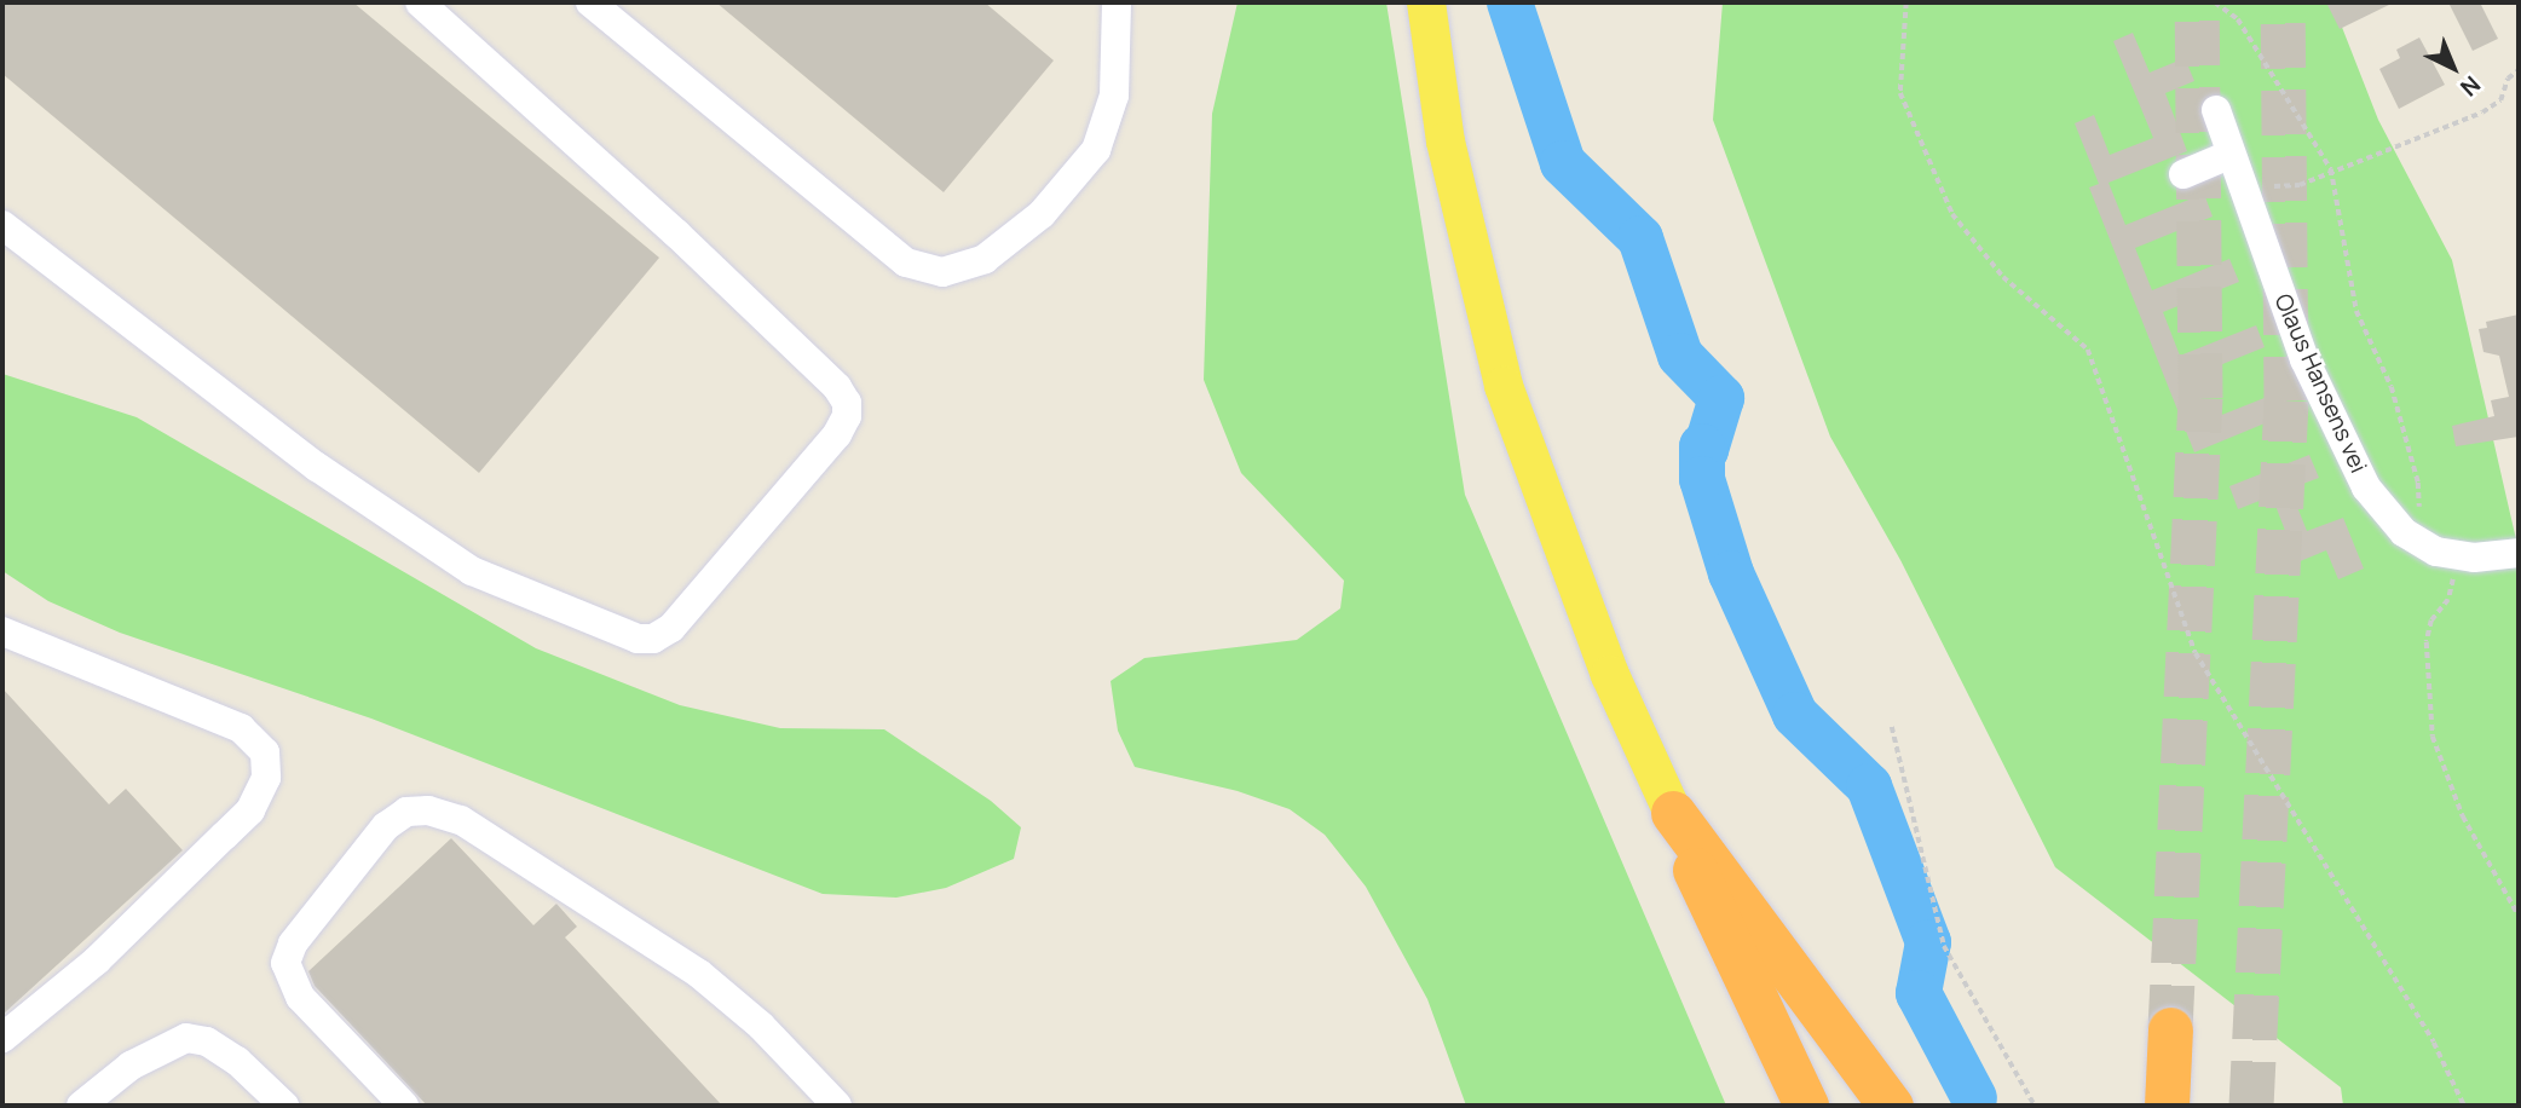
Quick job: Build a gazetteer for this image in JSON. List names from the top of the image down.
{
  "streets": {
    "street": ["Olaus Hansens vei"]
  },
  "north": "bottom right"
}
